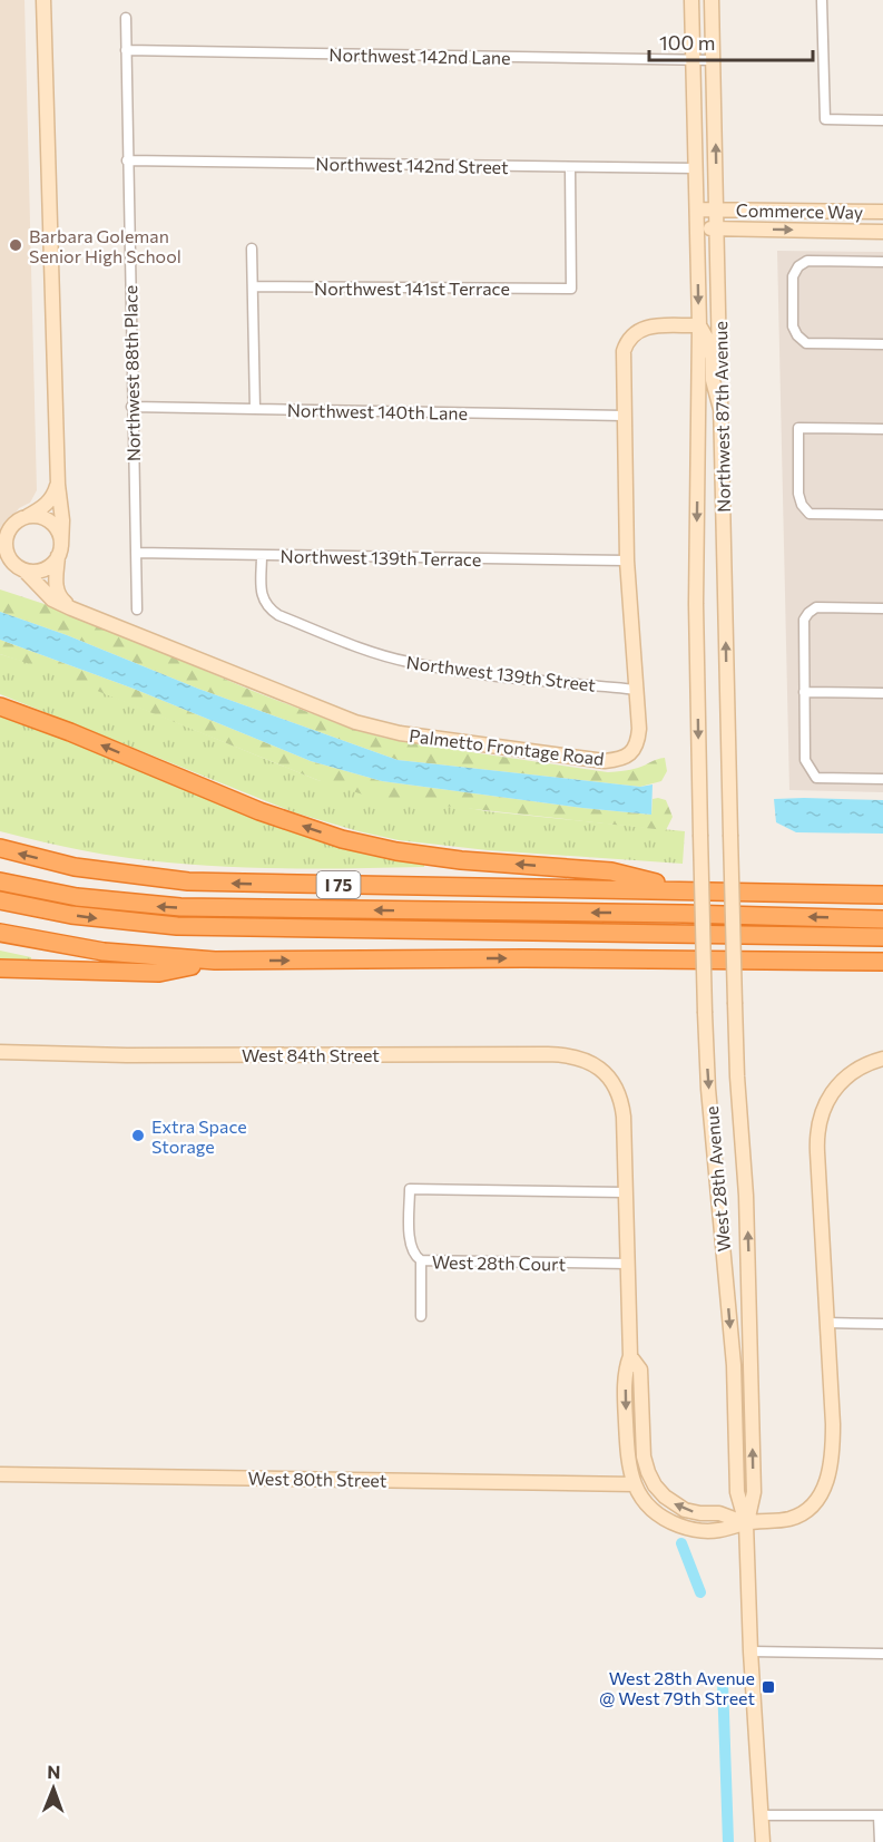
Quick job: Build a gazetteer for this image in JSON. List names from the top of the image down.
{
  "streets": {
    "highway": ["I 75"],
    "street": [
      "Northwest 142nd Lane",
      "Northwest 142nd Street",
      "Commerce Way",
      "Northwest 141st Terrace",
      "Northwest 88th Place",
      "Northwest 140th Lane",
      "Northwest 87th Avenue",
      "Northwest 139th Terrace",
      "Northwest 139th Street",
      "Palmetto Frontage Road",
      "West 84th Street",
      "West 28th Avenue",
      "West 28th Court",
      "West 80th Street"
    ]
  },
  "crossings": [
    ["Northwest 142nd Lane", "Northwest 88th Place"],
    ["Northwest 142nd Lane", "Northwest 87th Avenue"],
    ["Northwest 142nd Street", "Northwest 141st Terrace"],
    ["Northwest 142nd Street", "Northwest 88th Place"],
    ["Northwest 142nd Street", "Northwest 87th Avenue"],
    ["Commerce Way", "Northwest 87th Avenue"],
    ["Northwest 88th Place", "Northwest 140th Lane"],
    ["Northwest 88th Place", "Northwest 139th Terrace"],
    ["Northwest 140th Lane", "Palmetto Frontage Road"],
    ["Northwest 87th Avenue", "Palmetto Frontage Road"],
    ["Northwest 87th Avenue", "West 28th Avenue"],
    ["Northwest 139th Terrace", "Northwest 139th Street"],
    ["Northwest 139th Terrace", "Palmetto Frontage Road"],
    ["Northwest 139th Street", "Palmetto Frontage Road"],
    ["West 84th Street", "West 28th Court"]
  ],
  "places": {
    "other": ["Barbara Goleman Senior High School", "Extra Space Storage"],
    "transit": ["West 28th Avenue @ West 79th Street"]
  },
  "scale_bar": "100 m",
  "north": "top"
}
